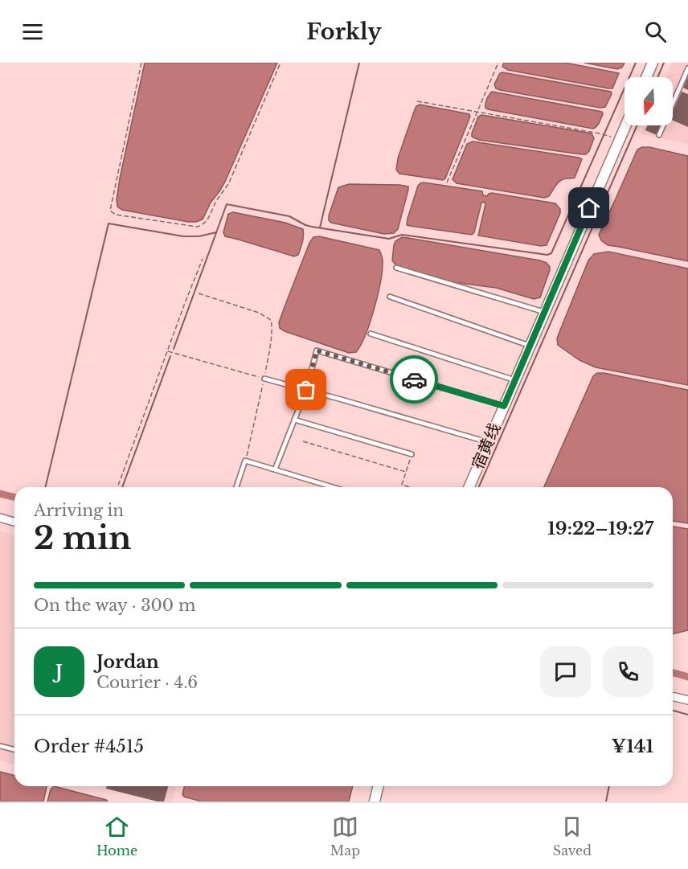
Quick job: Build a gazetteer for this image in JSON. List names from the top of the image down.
{
  "streets": {
    "main road": ["宿黄线"]
  },
  "north": "bottom",
  "page": {
    "header": "Forkly",
    "heading": ["2 min", "Arriving in", "19:22–19:27"],
    "panel": [
      "Jordan",
      "Courier · 4.6",
      "Order #4515",
      "¥141"
    ],
    "bar": "On the way · 300 m",
    "round": "J",
    "tabs": ["Home", "Map", "Saved"]
  }
}
